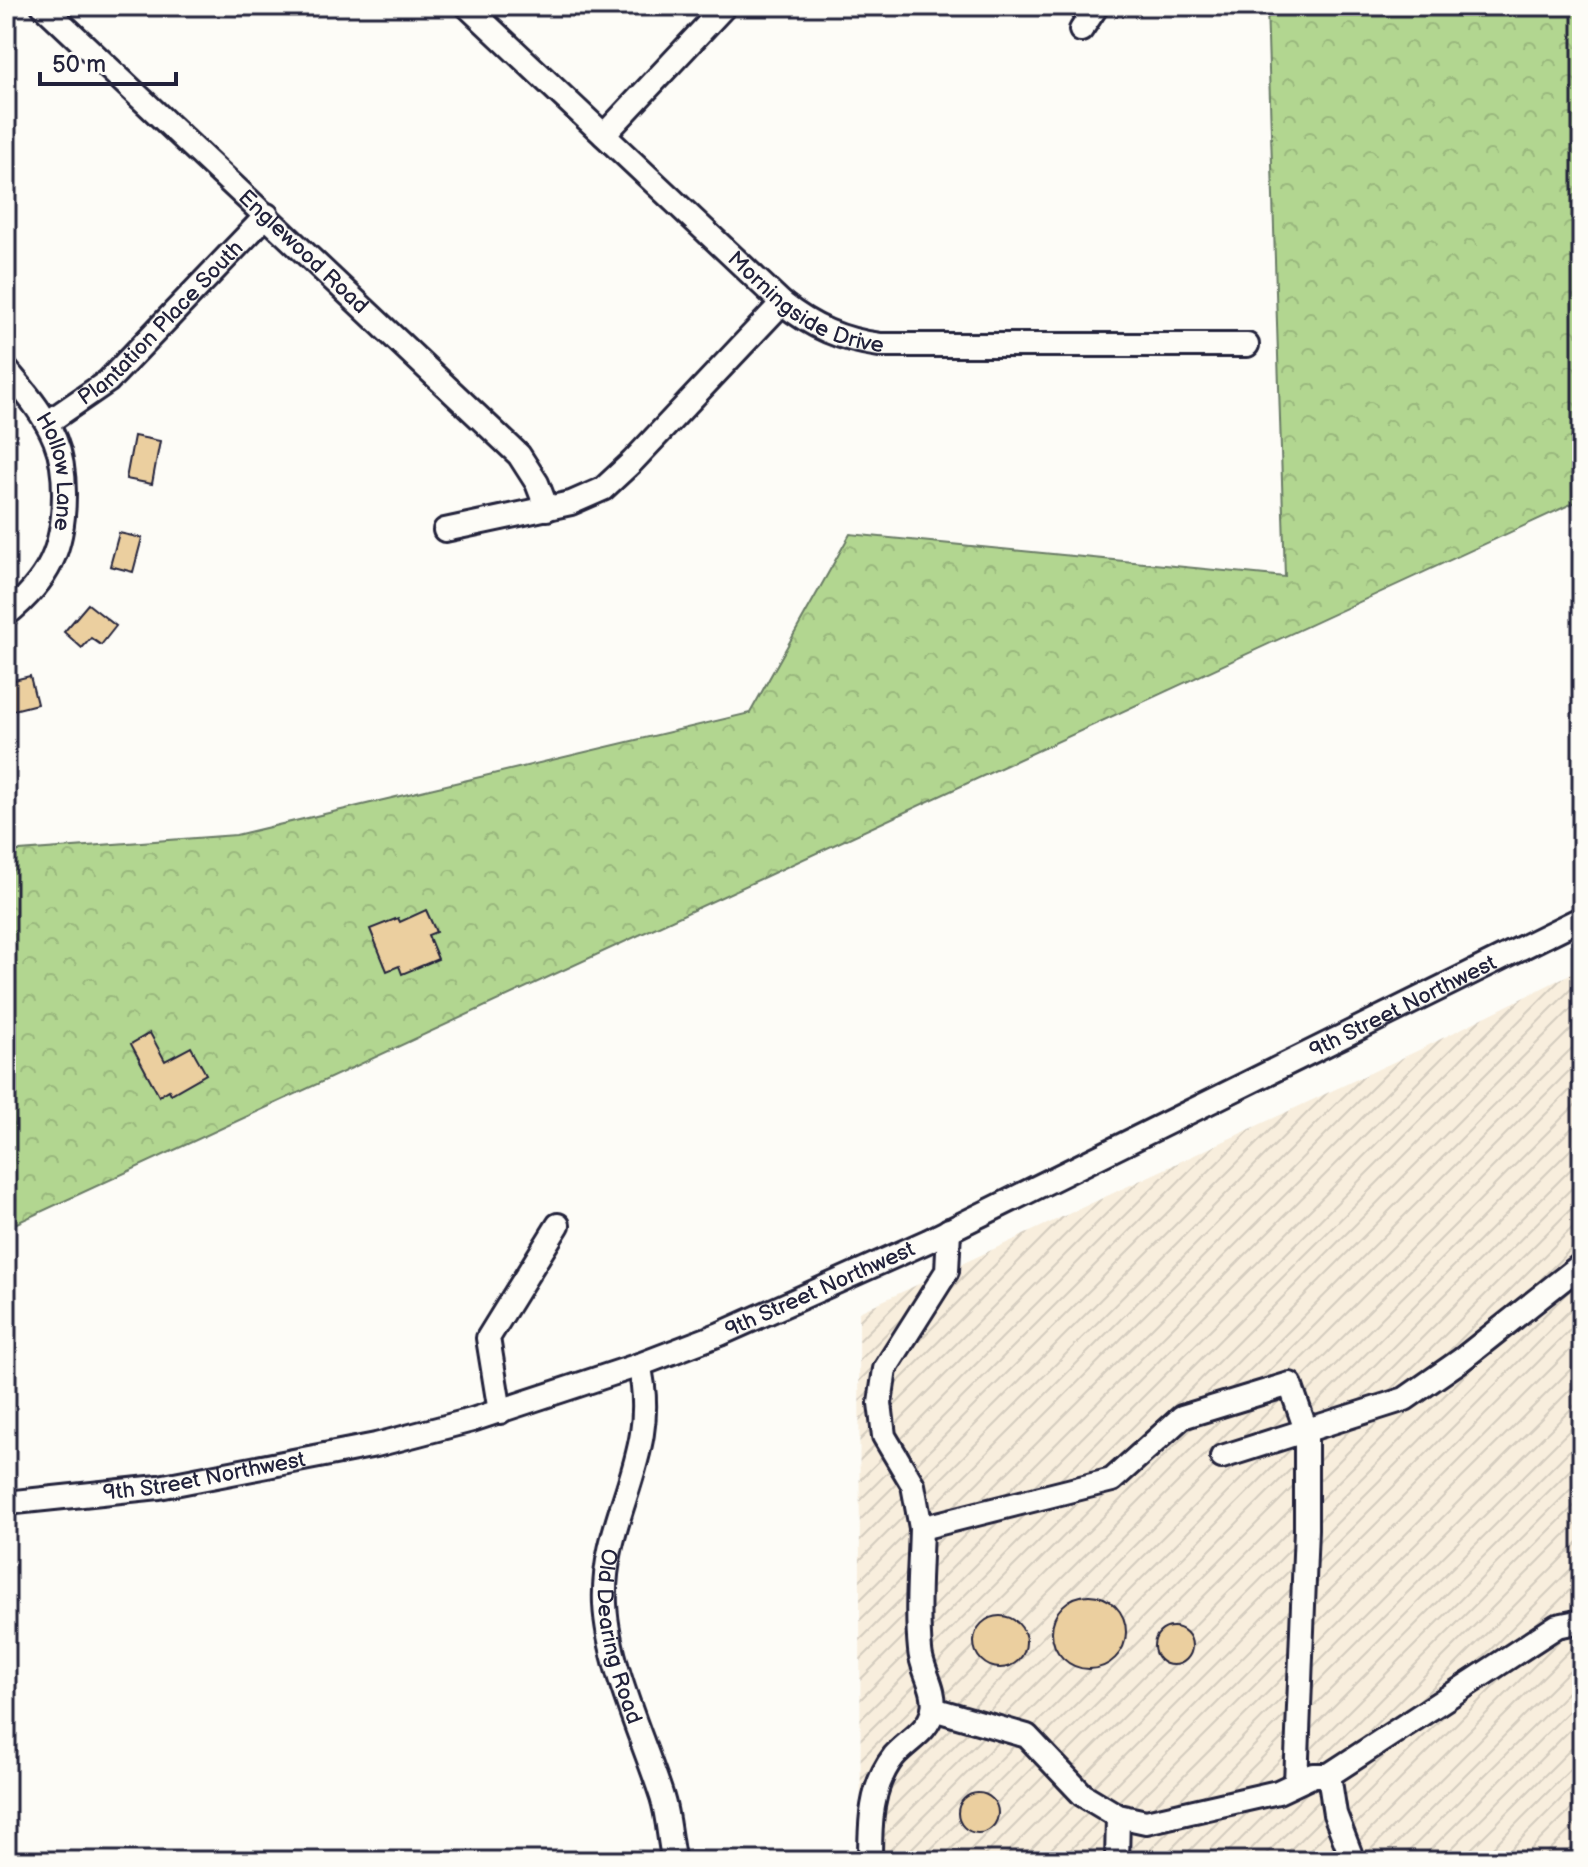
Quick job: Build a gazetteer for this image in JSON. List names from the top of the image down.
{
  "streets": {
    "street": [
      "Englewood Road",
      "Morningside Drive",
      "Plantation Place South",
      "Hollow Lane",
      "9th Street Northwest",
      "Old Dearing Road"
    ]
  },
  "crossings": [
    ["Englewood Road", "Plantation Place South"],
    ["Plantation Place South", "Hollow Lane"],
    ["9th Street Northwest", "Old Dearing Road"]
  ],
  "scale_bar": "50 m"
}
